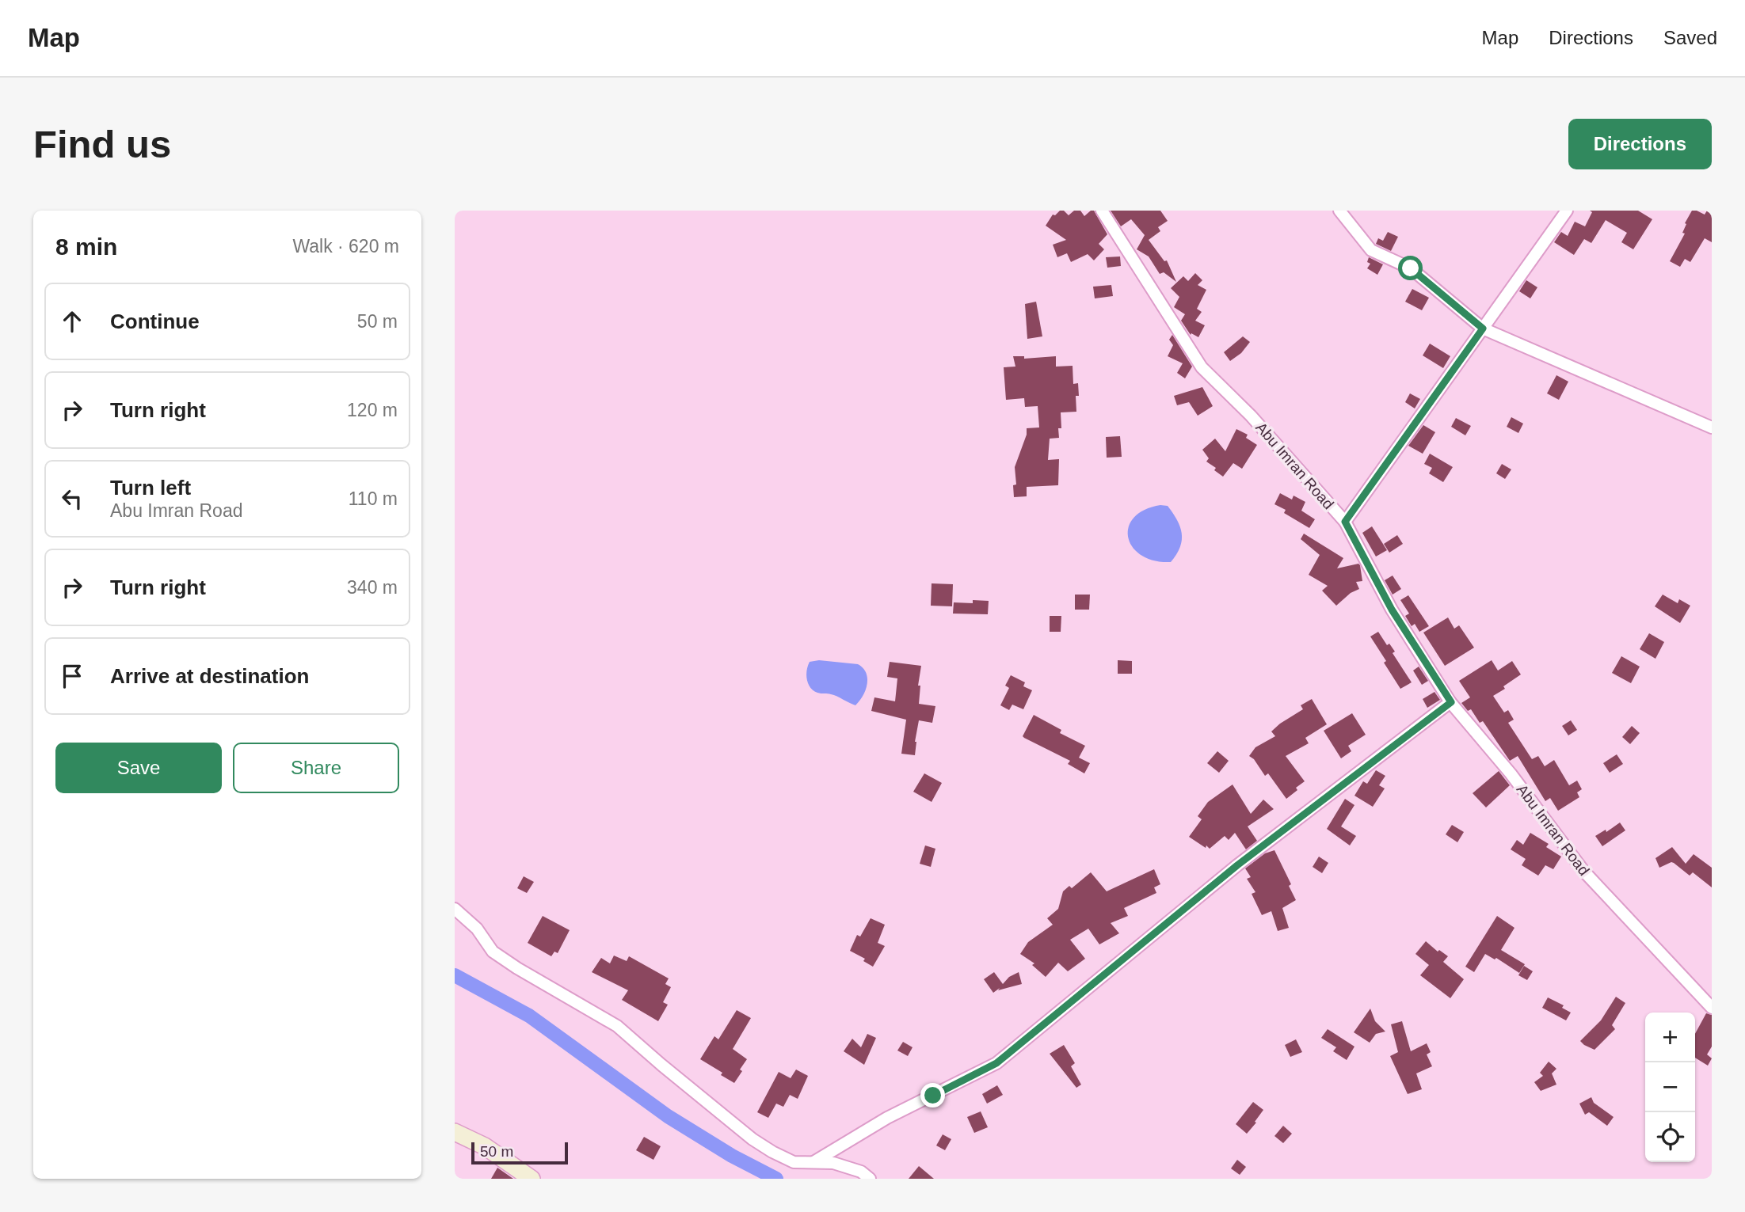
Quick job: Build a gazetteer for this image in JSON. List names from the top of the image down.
{
  "streets": {
    "street": ["Abu Imran Road"]
  },
  "scale_bar": "50 m",
  "page": {
    "header": "Map",
    "nav": ["Map", "Directions", "Saved"],
    "buttons": [
      "Directions",
      ["Save", "Share"]
    ],
    "title": "Find us",
    "heading": ["8 min", "Walk · 620 m"],
    "list": [
      ["Continue", "50 m"],
      ["Turn right", "120 m"],
      ["Turn left", "Abu Imran Road", "110 m"],
      ["Turn right", "340 m"],
      "Arrive at destination"
    ],
    "map_buttons": ["+", "−"],
    "scale": "50 m"
  }
}
